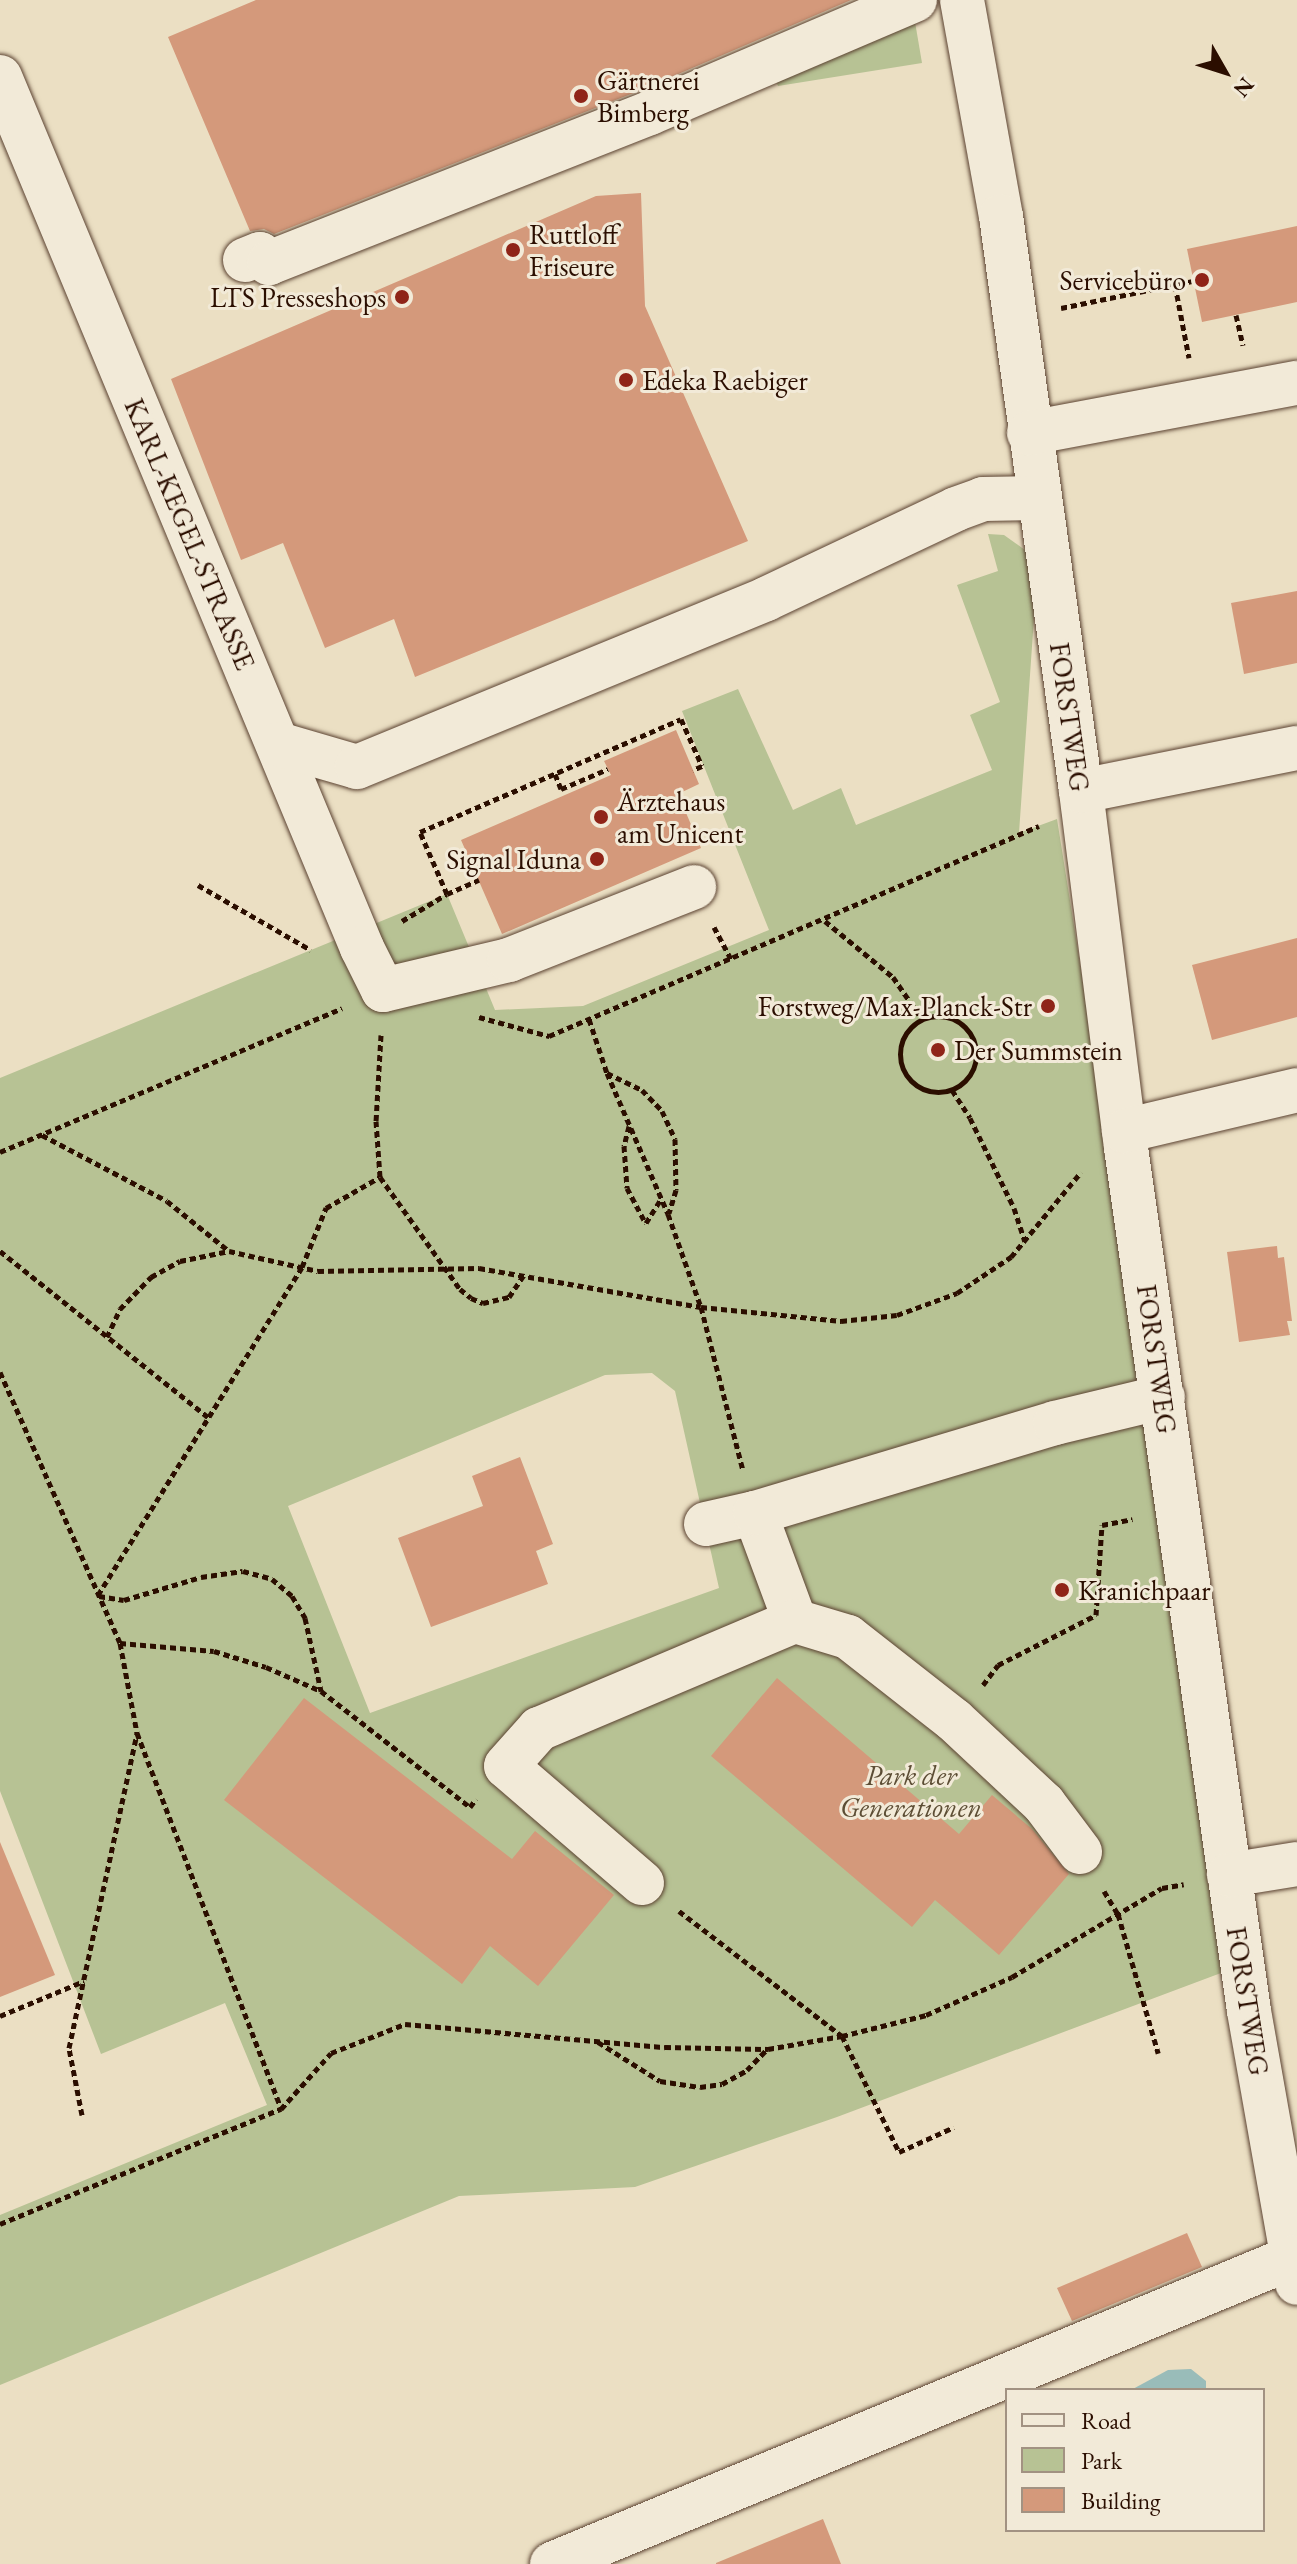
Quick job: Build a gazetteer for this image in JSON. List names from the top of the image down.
{
  "streets": {
    "street": ["KARL-KEGEL-STRASSE", "FORSTWEG"]
  },
  "parks": ["Park der Generationen"],
  "places": [
    "Gärtnerei Bimberg",
    "Ruttloff Friseure",
    "Servicebüro",
    "LTS Presseshops",
    "Edeka Raebiger",
    "Ärztehaus am Unicent",
    "Signal Iduna",
    "Forstweg/Max-Planck-Str",
    "Der Summstein",
    "Kranichpaar"
  ],
  "legend": ["Road", "Park", "Building"],
  "north": "bottom right"
}
